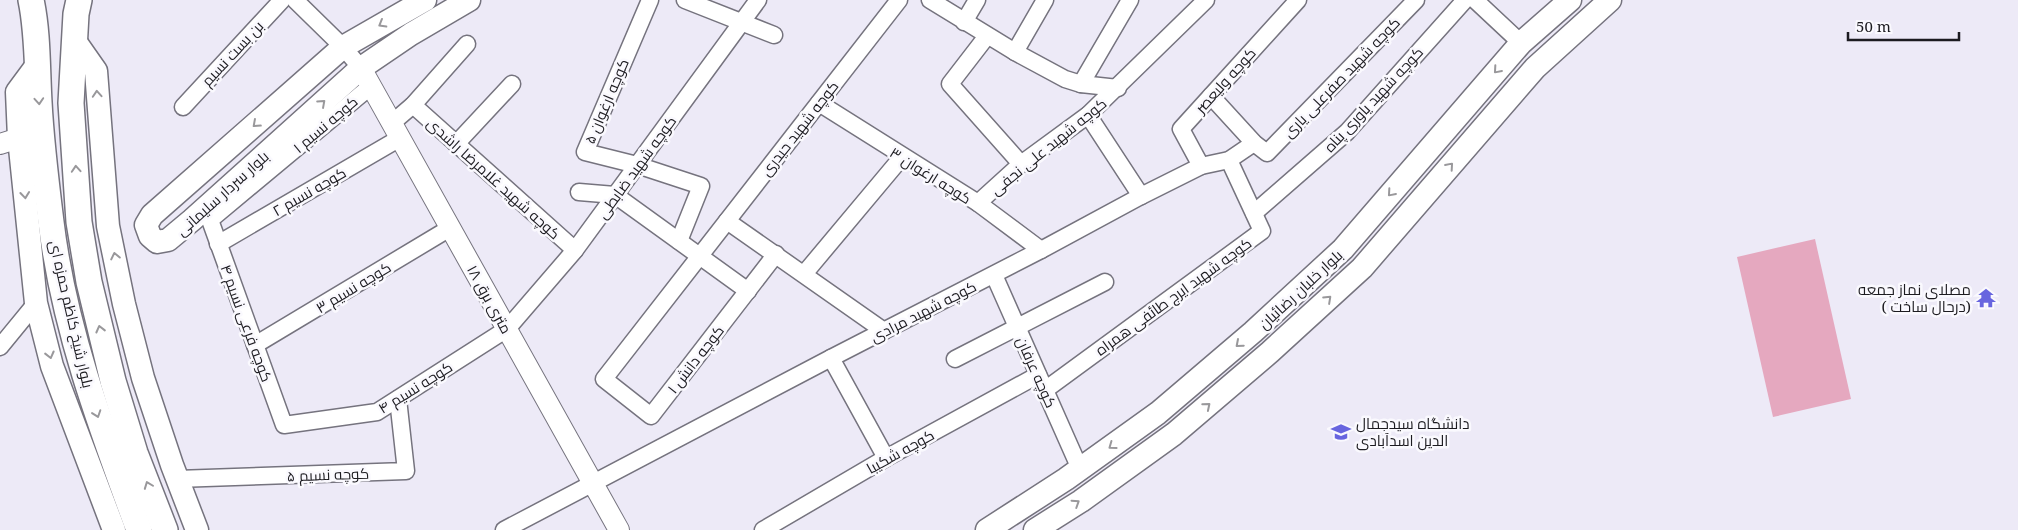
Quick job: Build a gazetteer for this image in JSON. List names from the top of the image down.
{
  "streets": {
    "main road": ["بلوار سردار سلیمانی", "بلوار خلبان رضائیان", "بلوار شیخ کاظم حمزه ای"],
    "street": [
      "بن بست نسیم",
      "کوچه شهید صفرعلی یاری",
      "کوچه ولیعصر",
      "کوچه شهید یاوری پناه",
      "کوچه ارغوان ۵",
      "کوچه نسیم ۱",
      "کوچه شهید حیدری",
      "کوچه شهید علی نجفی",
      "کوچه شهید ضابطی",
      "کوچه ارغوان ۳",
      "کوچه شهید غلامرضا راشدی",
      "کوچه نسیم ۲",
      "کوچه نسیم ۳",
      "کوچه شهید ایرج طائفی همراه",
      "۱۸ متری برق",
      "کوچه شهید مرادی",
      "کوچه فرعی نسیم ۴",
      "کوچه دانش ۱",
      "کوچه عرفان",
      "کوچه نسیم ۴",
      "کوچه شکیبا",
      "کوچه نسیم ۵"
    ]
  },
  "crossings": [
    ["کوچه شهید صفرعلی یاری", "کوچه شهید مرادی"],
    ["کوچه ولیعصر", "کوچه شهید مرادی"],
    ["کوچه شهید یاوری پناه", "کوچه شهید ایرج طائفی همراه"],
    ["کوچه ارغوان ۵", "کوچه شهید ضابطی"],
    ["کوچه نسیم ۱", "بلوار سردار سلیمانی"],
    ["کوچه نسیم ۱", "۱۸ متری برق"],
    ["کوچه نسیم ۱", "کوچه فرعی نسیم ۴"],
    ["کوچه شهید حیدری", "کوچه ارغوان ۳"],
    ["کوچه شهید حیدری", "کوچه دانش ۱"],
    ["کوچه شهید علی نجفی", "کوچه ارغوان ۳"],
    ["کوچه شهید ضابطی", "کوچه شهید غلامرضا راشدی"],
    ["کوچه شهید ضابطی", "۱۸ متری برق"],
    ["کوچه شهید ضابطی", "کوچه نسیم ۴"],
    ["کوچه ارغوان ۳", "کوچه شهید مرادی"],
    ["کوچه شهید غلامرضا راشدی", "کوچه نسیم ۲"],
    ["کوچه نسیم ۲", "۱۸ متری برق"],
    ["کوچه نسیم ۲", "کوچه فرعی نسیم ۴"],
    ["بلوار سردار سلیمانی", "۱۸ متری برق"],
    ["کوچه نسیم ۳", "۱۸ متری برق"],
    ["کوچه نسیم ۳", "کوچه فرعی نسیم ۴"],
    ["بلوار خلبان رضائیان", "کوچه عرفان"],
    ["کوچه شهید ایرج طائفی همراه", "کوچه شهید مرادی"],
    ["کوچه شهید ایرج طائفی همراه", "کوچه عرفان"],
    ["۱۸ متری برق", "کوچه شهید مرادی"],
    ["۱۸ متری برق", "کوچه نسیم ۴"],
    ["کوچه شهید مرادی", "کوچه عرفان"],
    ["کوچه فرعی نسیم ۴", "کوچه نسیم ۴"],
    ["کوچه عرفان", "کوچه شکیبا"],
    ["کوچه نسیم ۴", "کوچه نسیم ۵"]
  ],
  "places": {
    "temple": ["مصلای نماز جمعه ( درحال ساخت)"],
    "school or university": ["دانشگاه سیدجمال الدین اسدآبادی"]
  },
  "scale_bar": "50 m"
}
